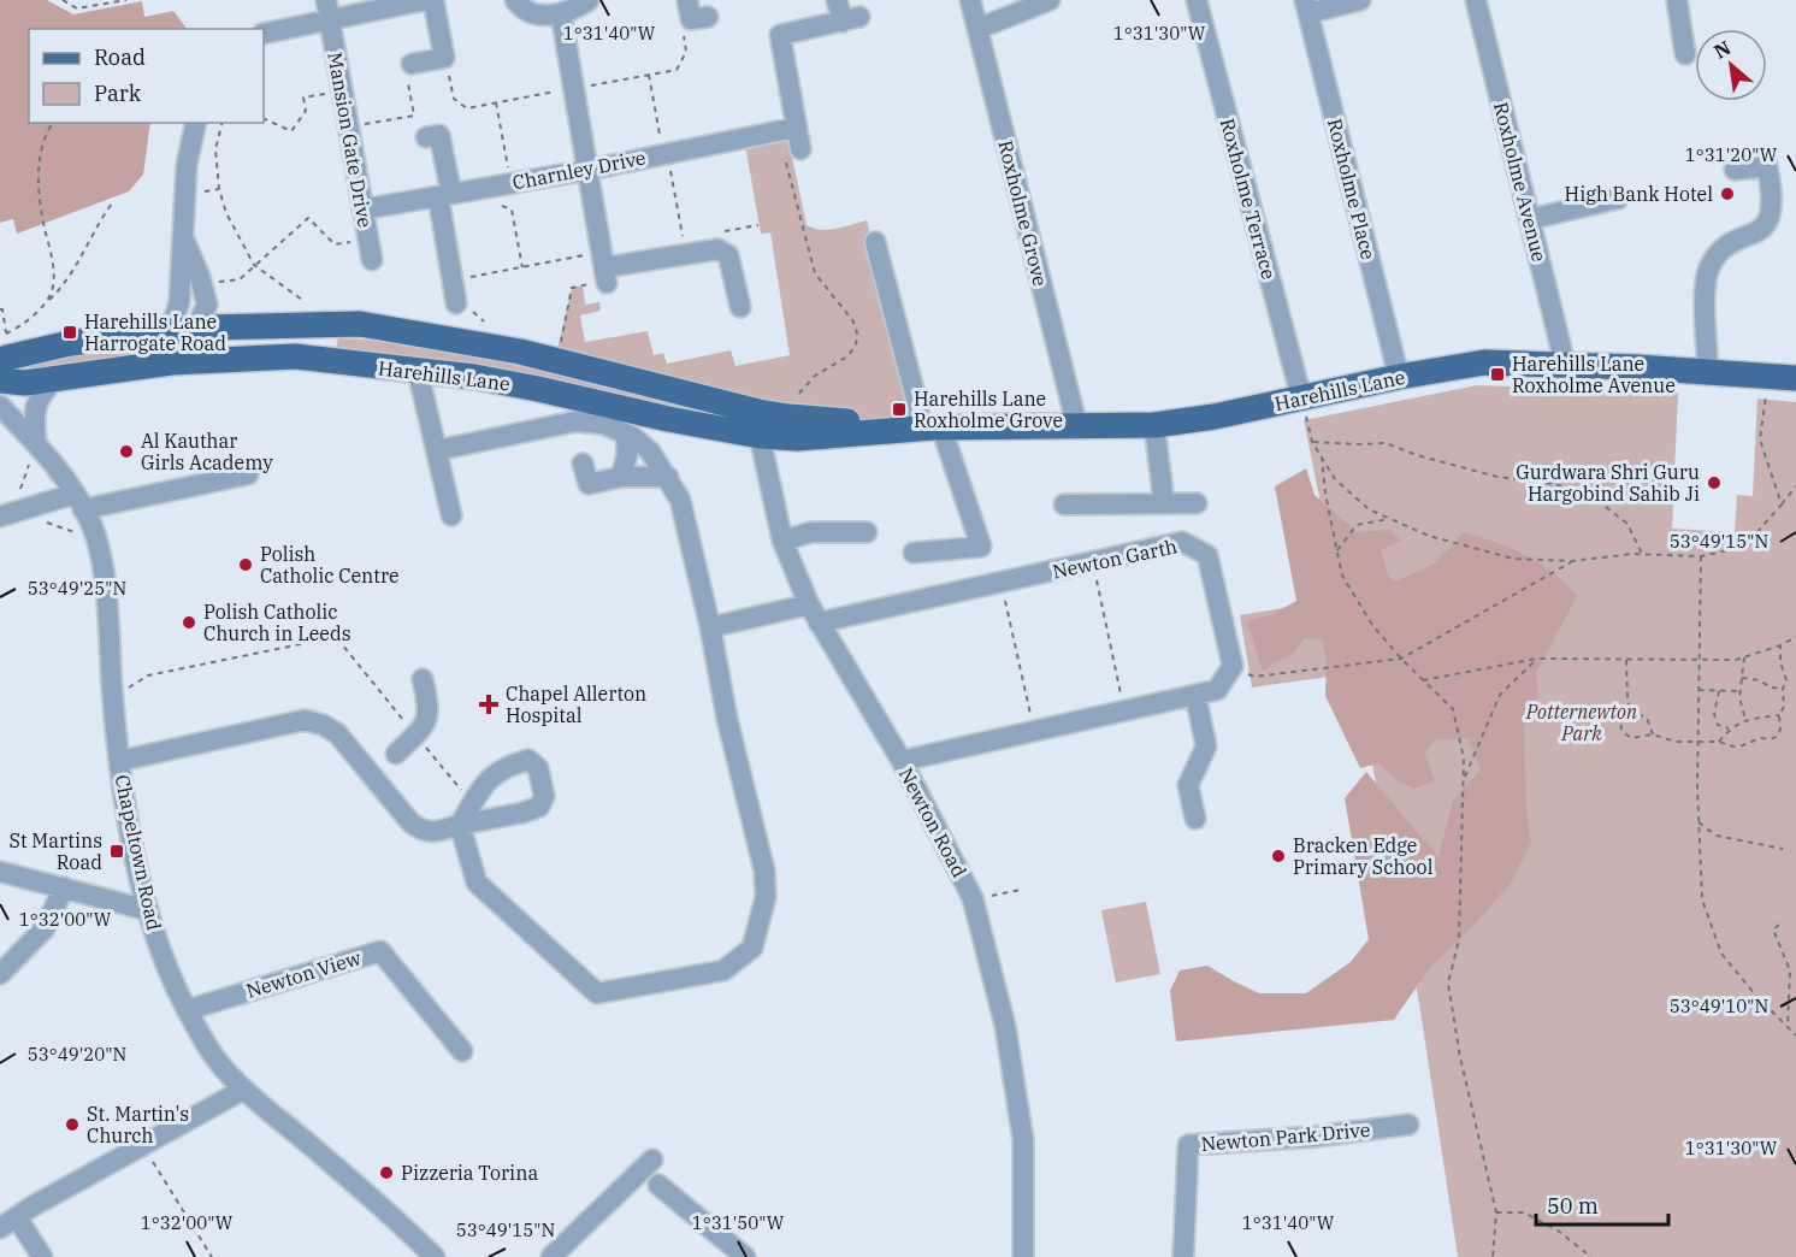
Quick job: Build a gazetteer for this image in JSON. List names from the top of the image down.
{
  "streets": {
    "main road": ["Harehills Lane"],
    "street": [
      "Mansion Gate Drive",
      "Charnley Drive",
      "Roxholme Avenue",
      "Roxholme Place",
      "Roxholme Terrace",
      "Roxholme Grove",
      "Newton Garth",
      "Newton Road",
      "Chapeltown Road",
      "Newton View",
      "Newton Park Drive"
    ]
  },
  "crossings": [
    ["Mansion Gate Drive", "Charnley Drive"],
    ["Roxholme Avenue", "Harehills Lane"],
    ["Roxholme Place", "Harehills Lane"],
    ["Roxholme Terrace", "Harehills Lane"],
    ["Roxholme Grove", "Harehills Lane"],
    ["Harehills Lane", "Newton Road"],
    ["Newton Garth", "Newton Road"],
    ["Chapeltown Road", "Newton View"]
  ],
  "parks": ["Potternewton Park"],
  "places": {
    "other": [
      "High Bank Hotel",
      "Al Kauthar Girls Academy",
      "Gurdwara Shri Guru Hargobind Sahib Ji",
      "Polish Catholic Centre",
      "Polish Catholic Church in Leeds",
      "Bracken Edge Primary School",
      "St. Martin's Church",
      "Pizzeria Torina"
    ],
    "transit": [
      "Harehills Lane Harrogate Road",
      "Harehills Lane Roxholme Avenue",
      "Harehills Lane Roxholme Grove",
      "St Martins Road"
    ],
    "health": ["Chapel Allerton Hospital"]
  },
  "legend": ["Road", "Park"],
  "scale_bar": "50 m",
  "north": "top left",
  "coordinates": [
    "1°31'40\"W",
    "1°31'30\"W",
    "1°31'20\"W",
    "53°49'15\"N",
    "53°49'25\"N",
    "1°32'00\"W",
    "53°49'10\"N",
    "53°49'20\"N",
    "1°31'50\"W"
  ]
}
